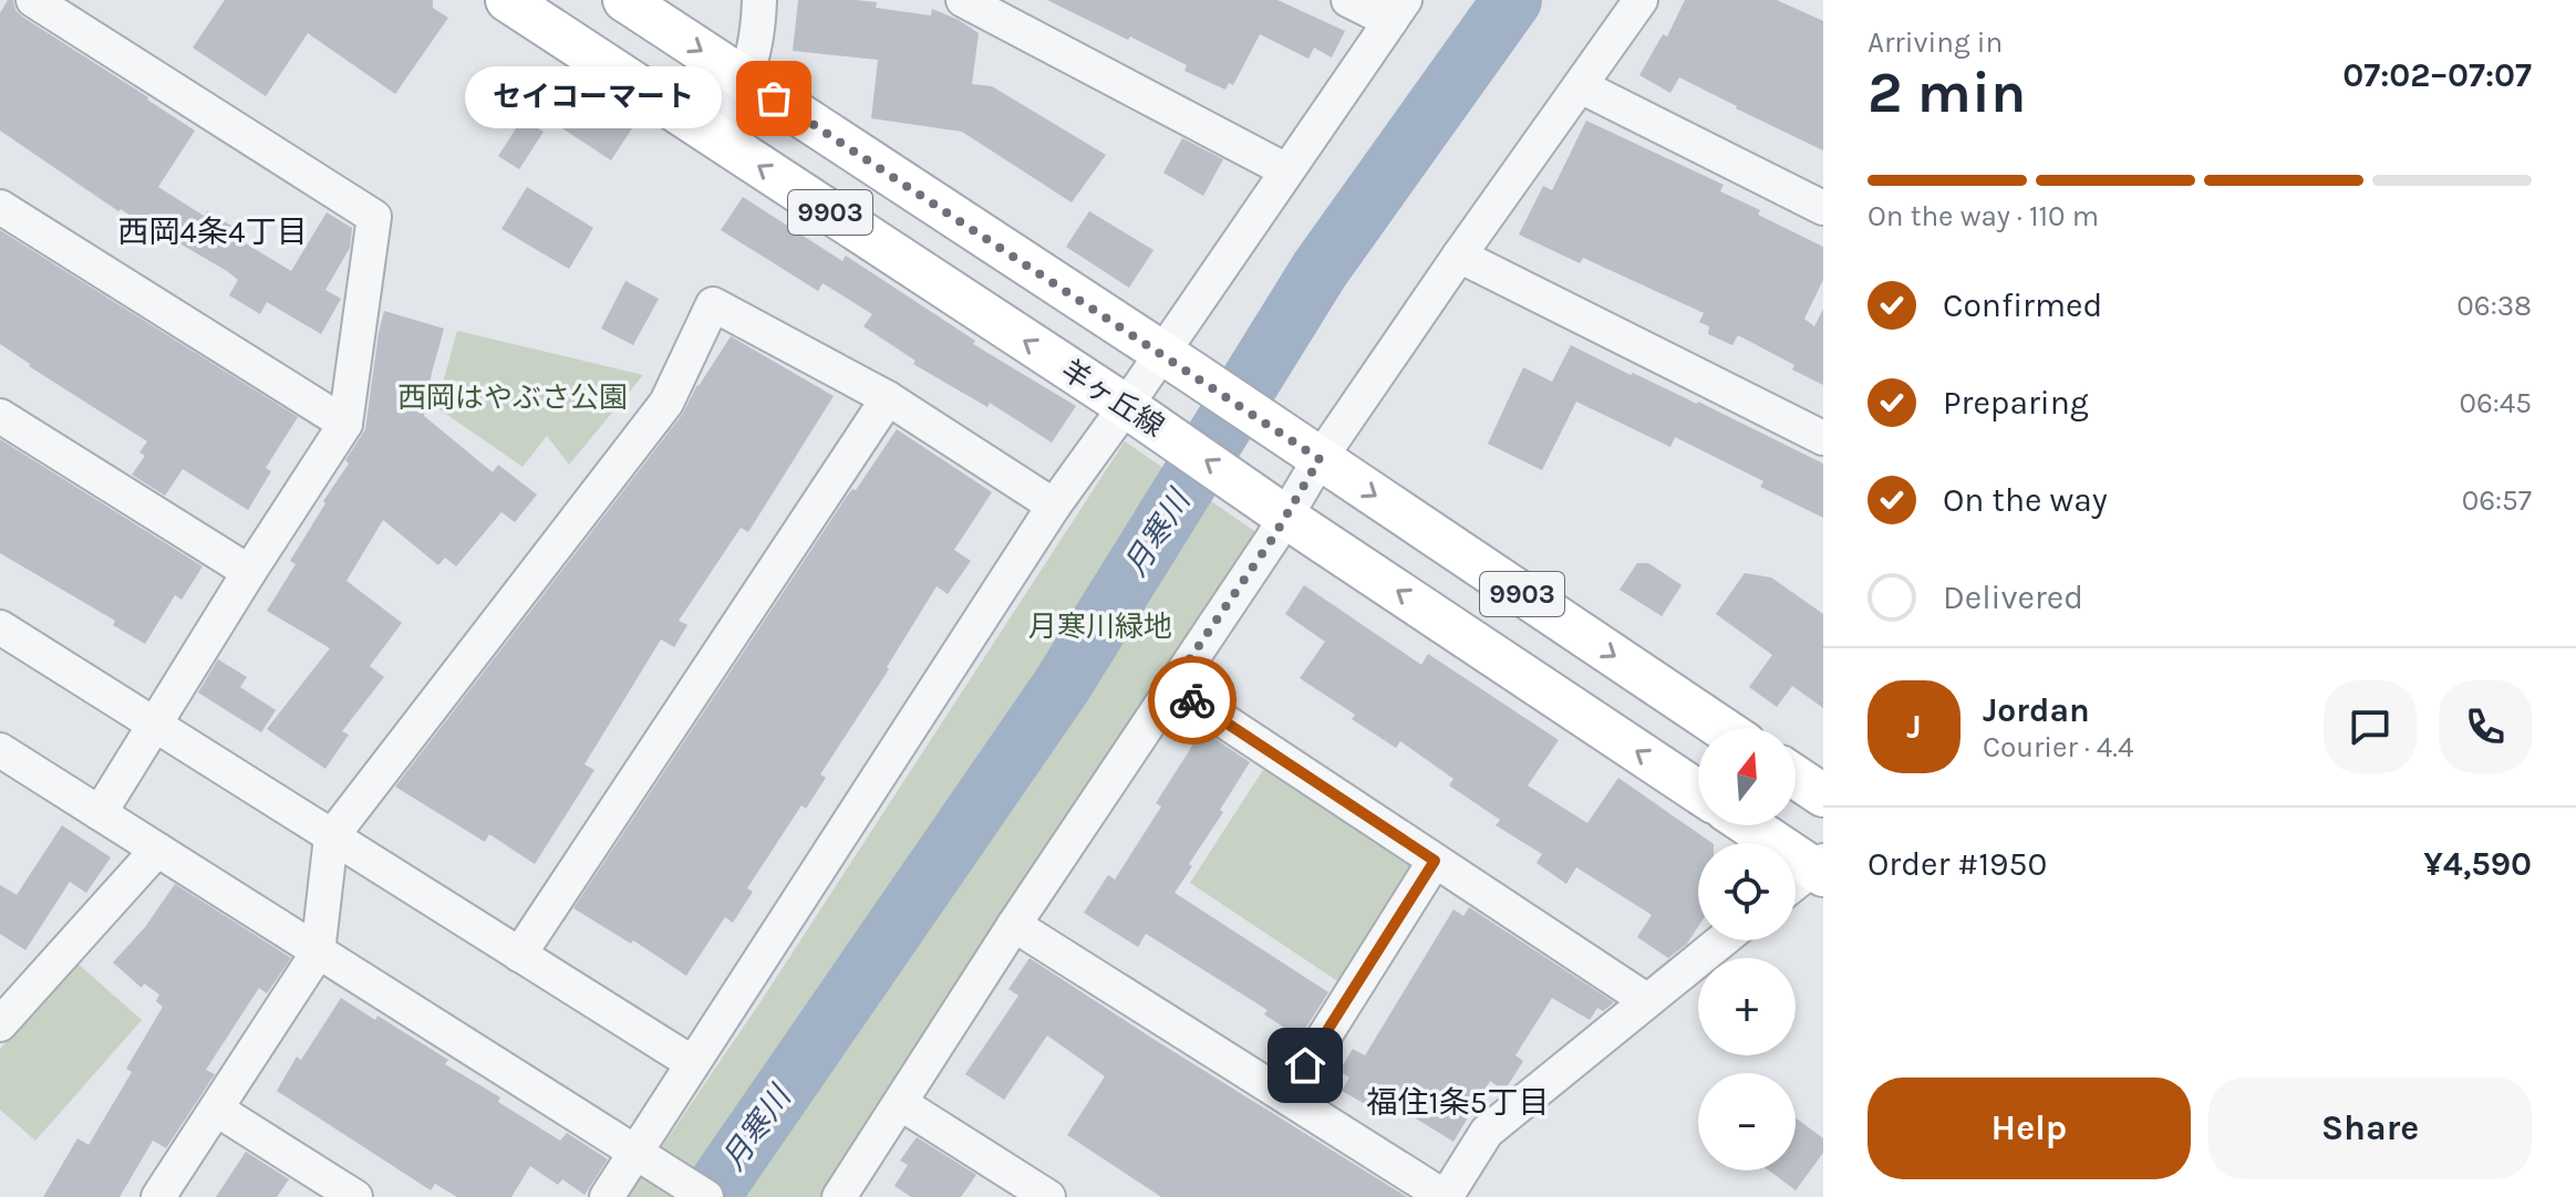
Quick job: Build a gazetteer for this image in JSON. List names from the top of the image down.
{
  "streets": {
    "main road": ["9903", "羊ヶ丘線"]
  },
  "districts": ["西岡4条4丁目", "福住1条5丁目"],
  "water": ["月寒川"],
  "parks": ["西岡はやぶさ公園", "月寒川緑地"],
  "places": ["セイコーマート"],
  "north": "top",
  "page": {
    "heading": ["2 min", "Arriving in", "07:02–07:07"],
    "panel": [
      "Jordan",
      "Courier · 4.4",
      "Order #1950",
      "¥4,590"
    ],
    "bubble": "セイコーマート",
    "bar": "On the way · 110 m",
    "list": [
      ["Confirmed", "06:38"],
      ["Preparing", "06:45"],
      ["On the way", "06:57"],
      "Delivered"
    ],
    "round": "J",
    "map_buttons": ["+", "−"],
    "buttons": ["Help", "Share"]
  }
}
